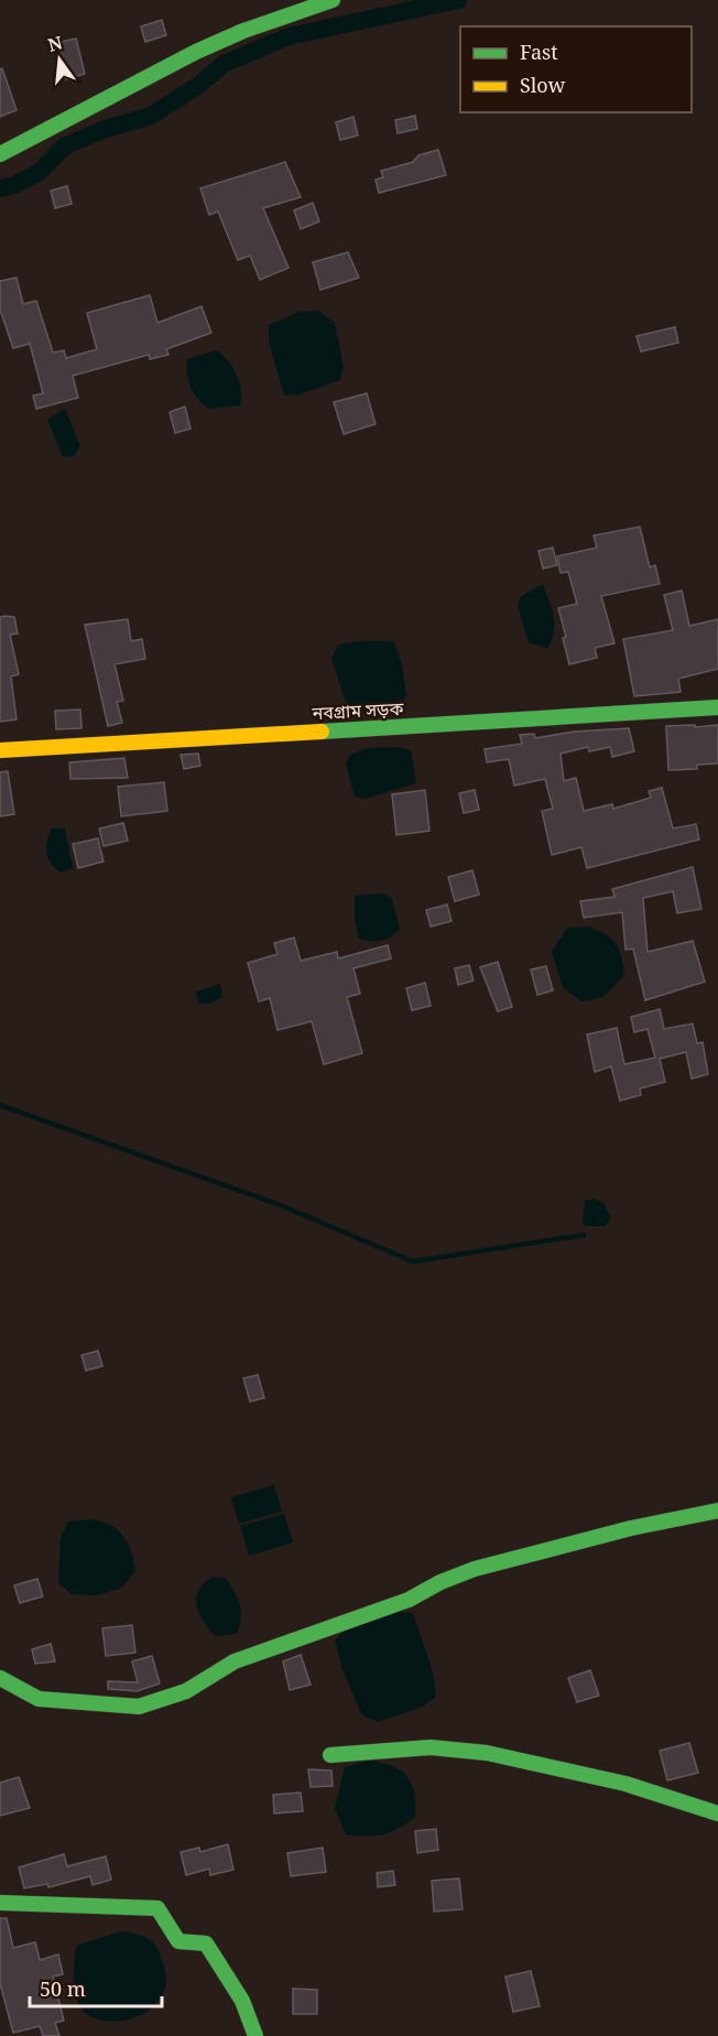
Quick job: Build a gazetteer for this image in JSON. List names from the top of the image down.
{
  "streets": {
    "street": ["নবগ্রাম সড়ক"]
  },
  "legend": ["Fast", "Slow"],
  "scale_bar": "50 m",
  "north": "top"
}
